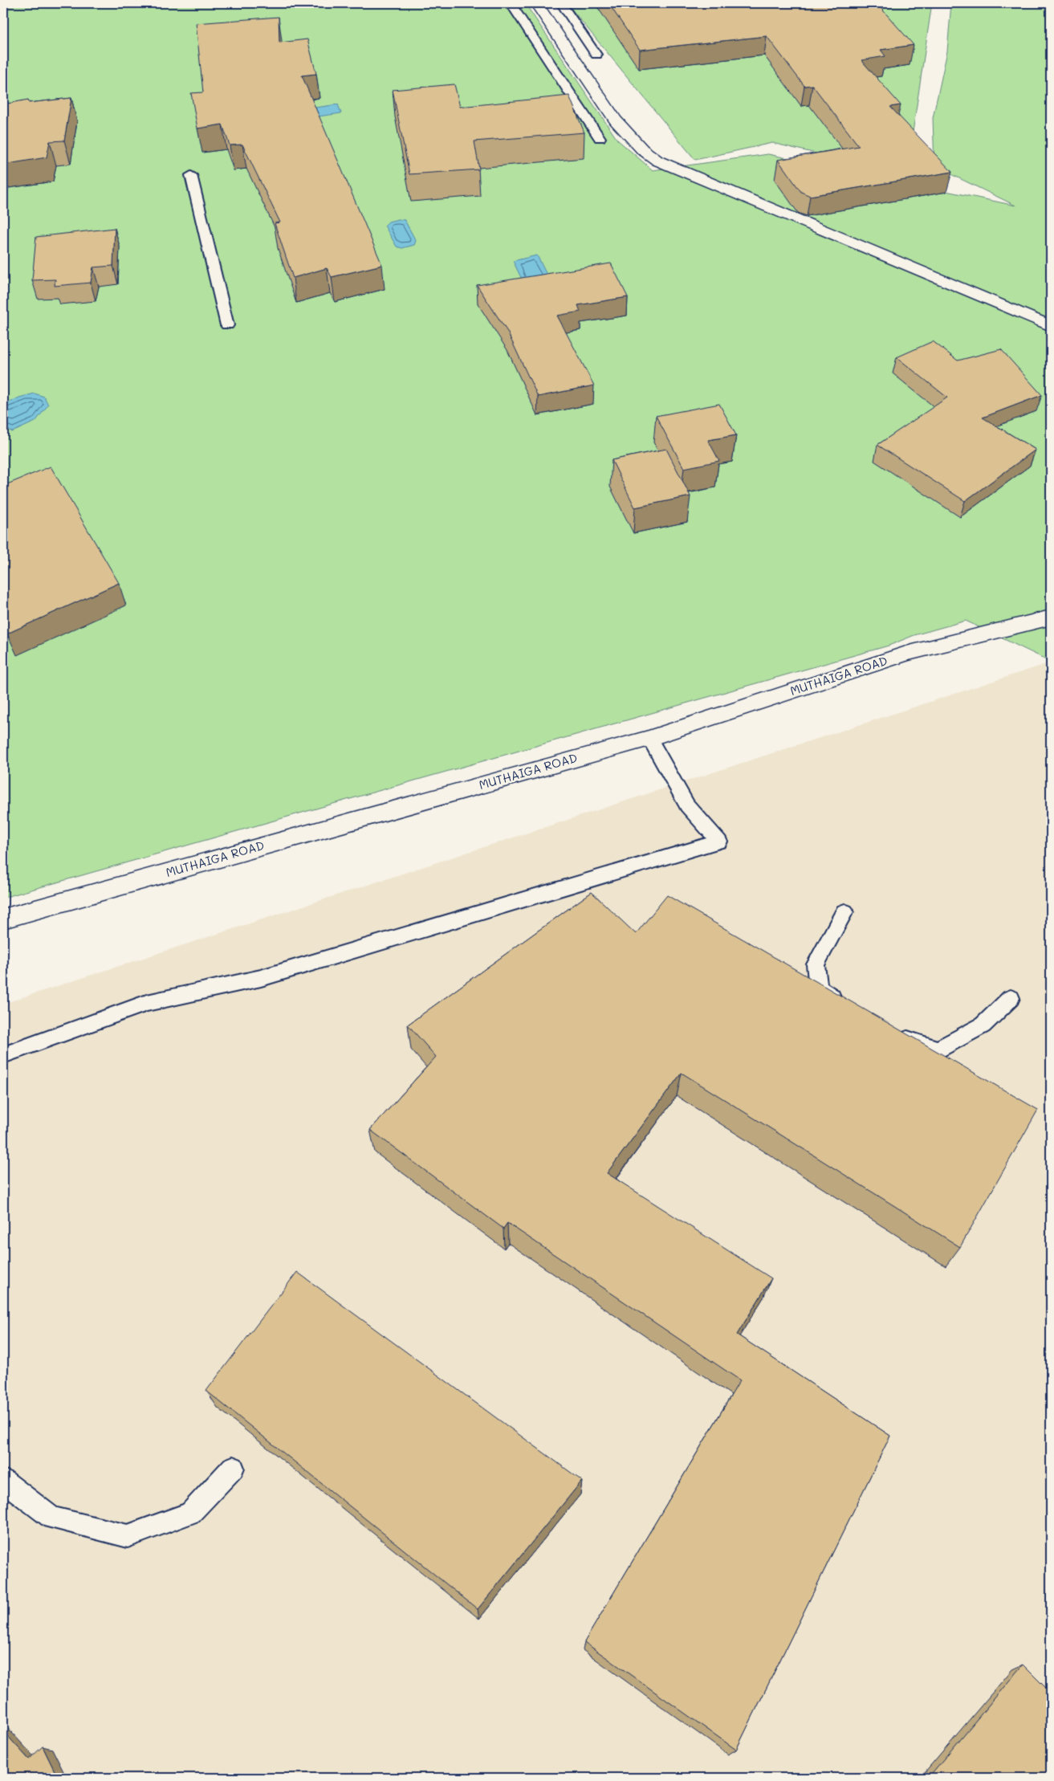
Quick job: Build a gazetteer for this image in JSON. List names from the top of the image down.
{
  "streets": {
    "main road": ["MUTHAIGA ROAD"]
  }
}
